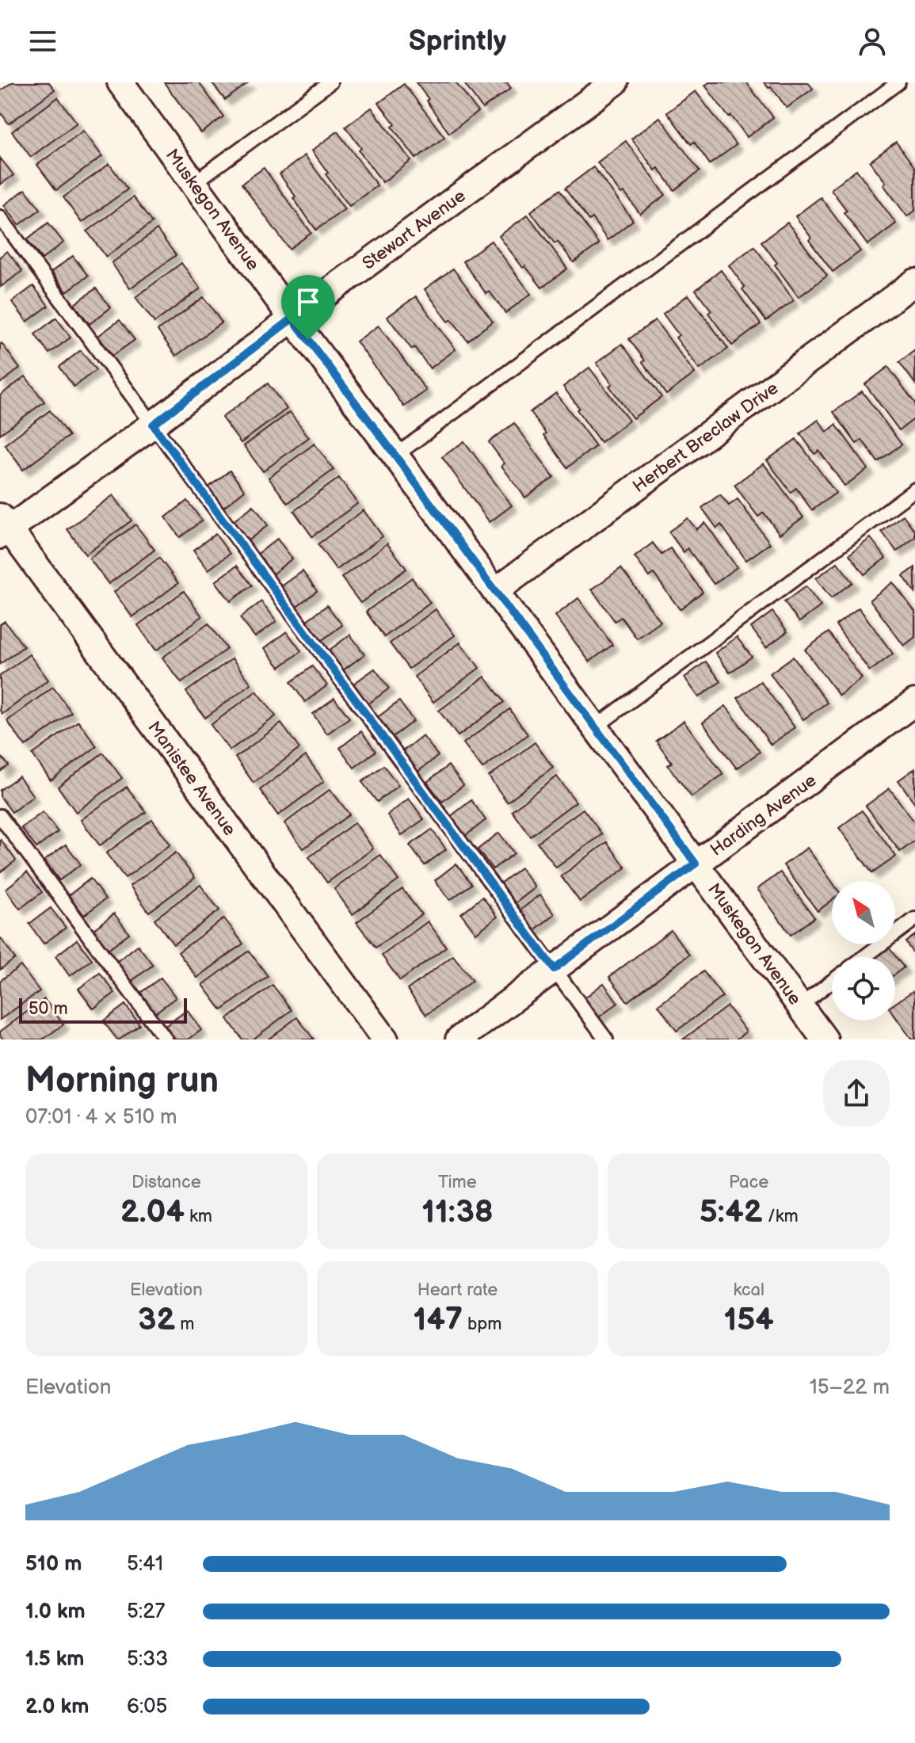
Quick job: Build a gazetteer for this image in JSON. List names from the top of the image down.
{
  "streets": {
    "street": [
      "Muskegon Avenue",
      "Stewart Avenue",
      "Herbert Breclaw Drive",
      "Manistee Avenue",
      "Harding Avenue"
    ]
  },
  "crossings": [
    ["Muskegon Avenue", "Stewart Avenue"],
    ["Muskegon Avenue", "Herbert Breclaw Drive"],
    ["Muskegon Avenue", "Harding Avenue"],
    ["Stewart Avenue", "Manistee Avenue"]
  ],
  "scale_bar": "50 m",
  "north": "top left",
  "page": {
    "header": "Sprintly",
    "scale": "50 m",
    "heading": ["Morning run", "07:01 · 4 × 510 m"],
    "stats": [
      ["Distance", "2.04 km"],
      ["Time", "11:38"],
      ["Pace", "5:42 /km"],
      ["Elevation", "32 m"],
      ["Heart rate", "147 bpm"],
      ["kcal", "154"]
    ],
    "chart": ["Elevation", "15–22 m"],
    "list": [
      {
        "name": "510 m",
        "note": "5:41"
      },
      {
        "name": "1.0 km",
        "note": "5:27"
      },
      {
        "name": "1.5 km",
        "note": "5:33"
      },
      {
        "name": "2.0 km",
        "note": "6:05"
      }
    ]
  }
}
